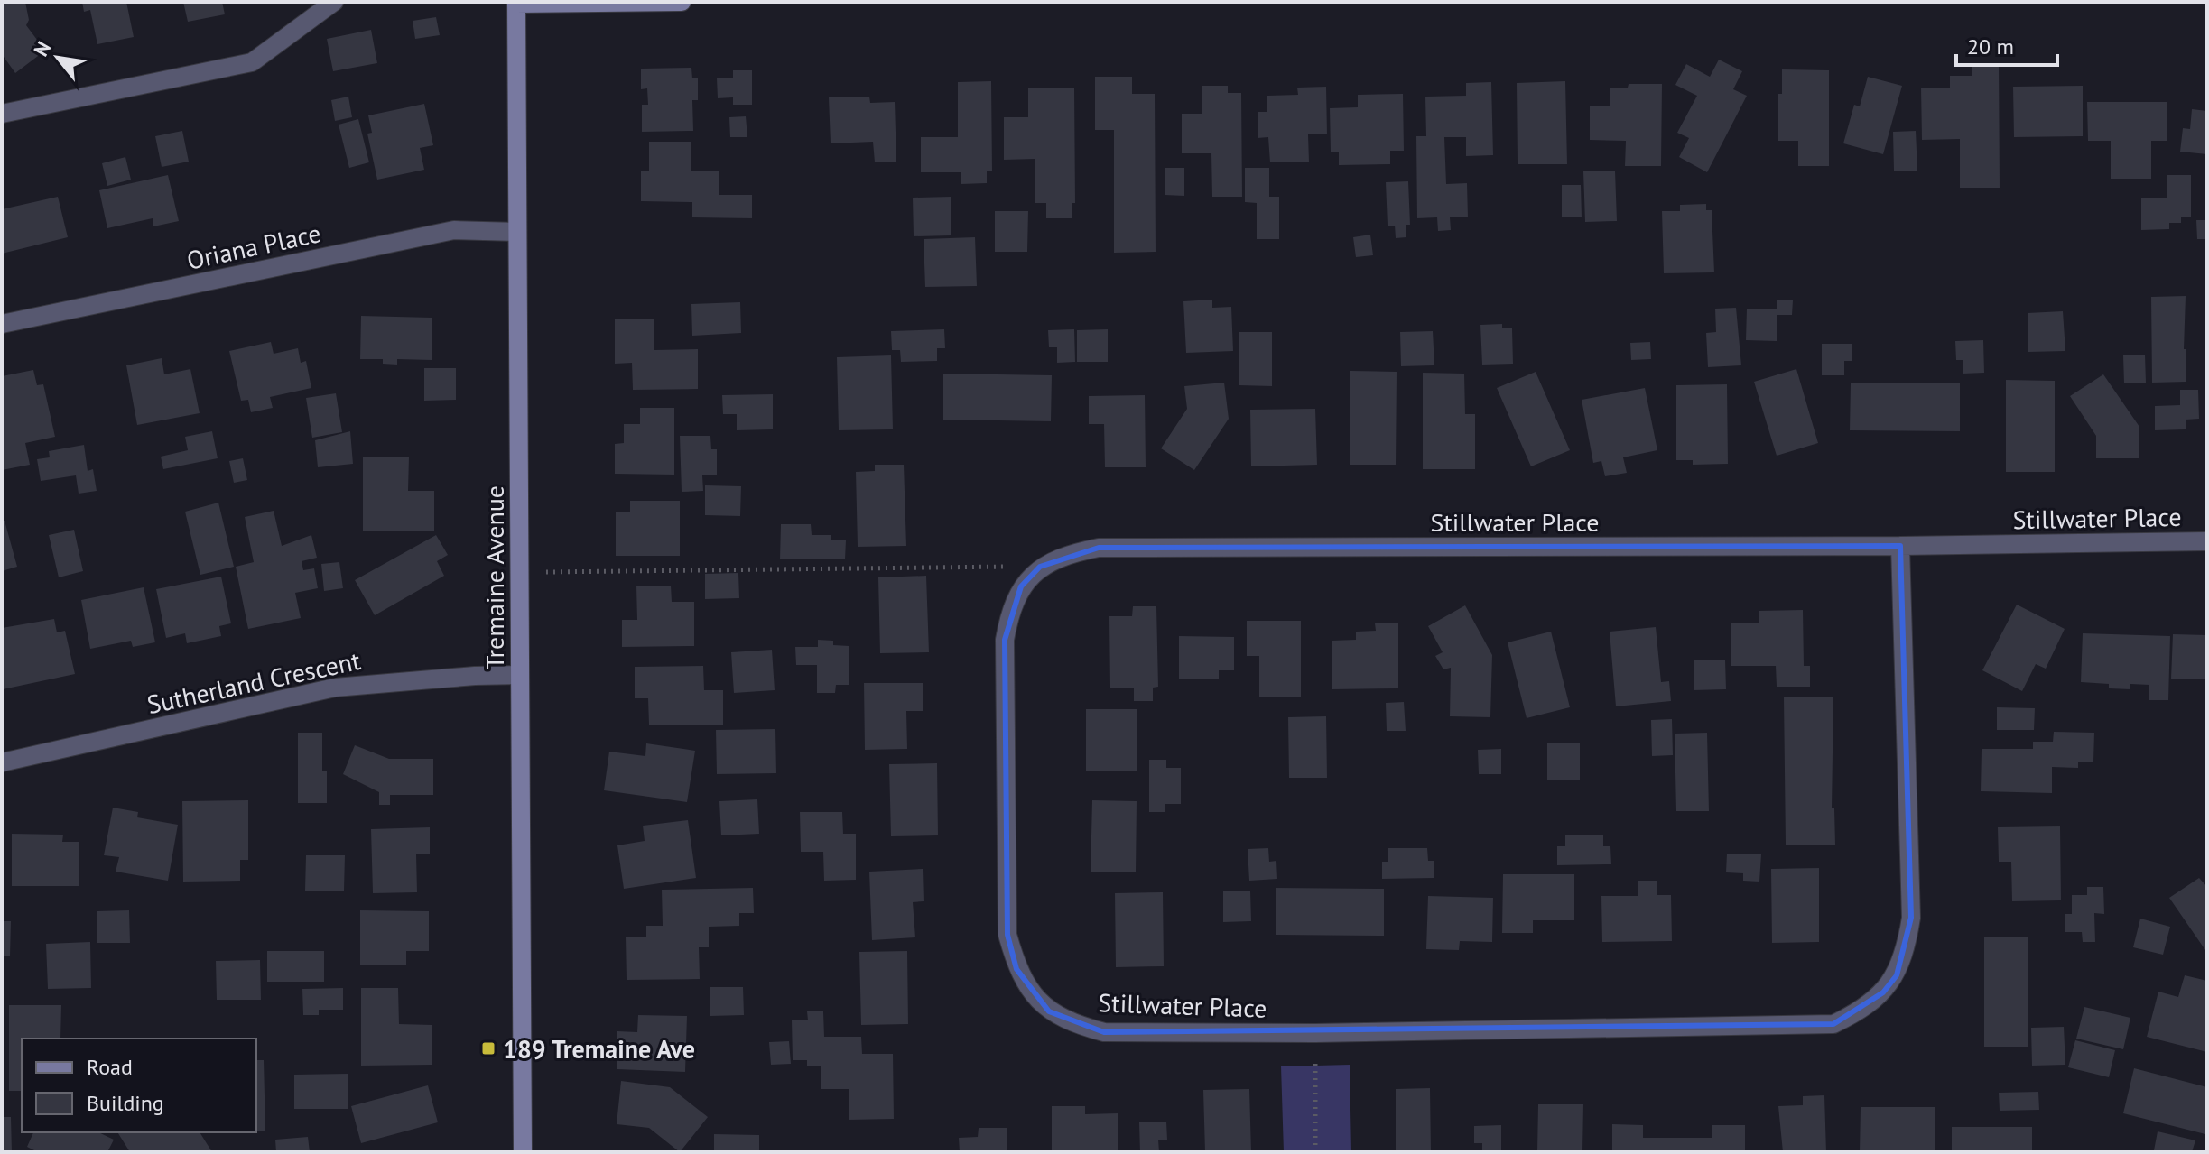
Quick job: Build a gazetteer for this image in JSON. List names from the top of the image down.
{
  "streets": {
    "main road": ["Tremaine Avenue"],
    "street": ["Oriana Place", "Stillwater Place", "Sutherland Crescent"]
  },
  "crossings": [
    ["Oriana Place", "Tremaine Avenue"],
    ["Tremaine Avenue", "Sutherland Crescent"]
  ],
  "places": {
    "transit": ["189 Tremaine Ave"]
  },
  "legend": ["Road", "Building"],
  "scale_bar": "20 m",
  "north": "top left"
}
